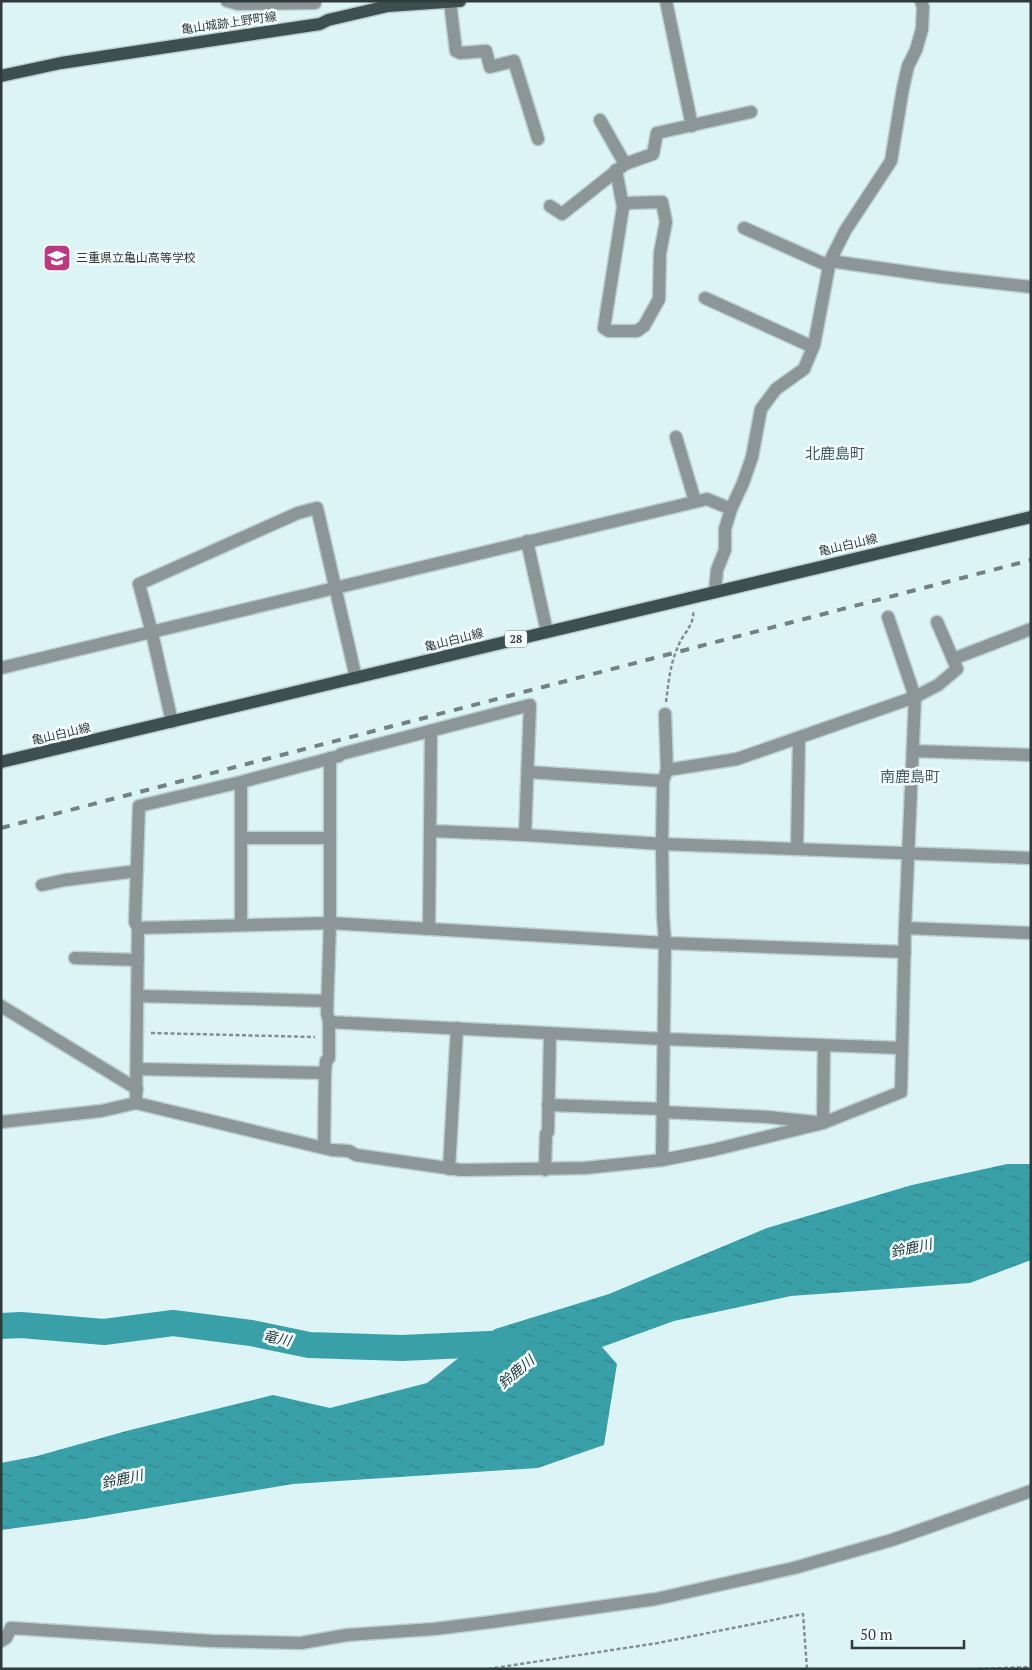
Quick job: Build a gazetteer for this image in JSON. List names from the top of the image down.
{
  "streets": {
    "main road": ["亀山城跡上野町線", "亀山白山線", "28"]
  },
  "districts": ["北鹿島町", "南鹿島町"],
  "water": ["鈴鹿川", "竜川"],
  "places": {
    "school or university": ["三重県立亀山高等学校"]
  },
  "scale_bar": "50 m"
}
